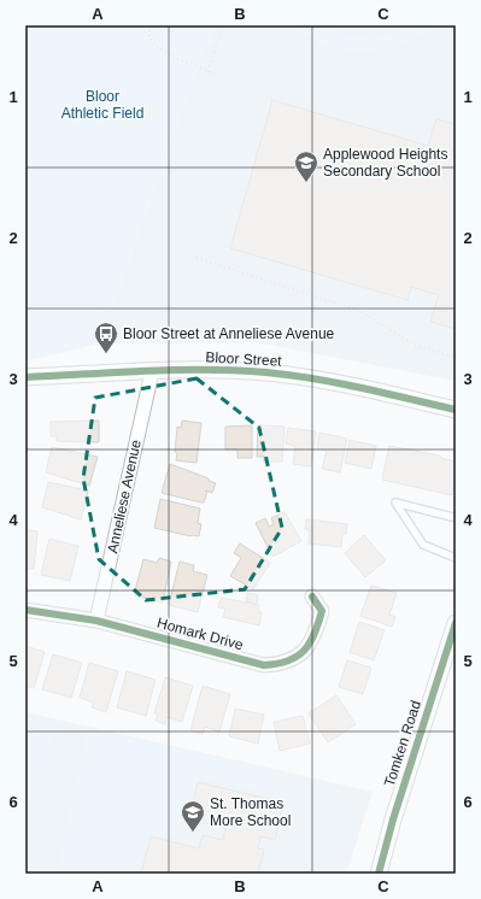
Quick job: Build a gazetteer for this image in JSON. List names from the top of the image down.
{
  "streets": {
    "street": [
      "Bloor Street",
      "Anneliese Avenue",
      "Homark Drive",
      "Tomken Road"
    ]
  },
  "crossings": [
    ["Bloor Street", "Anneliese Avenue"],
    ["Anneliese Avenue", "Homark Drive"]
  ],
  "parks": ["Bloor Athletic Field"],
  "places": {
    "school or university": ["Applewood Heights Secondary School", "St. Thomas More School"],
    "bus stop": ["Bloor Street at Anneliese Avenue"]
  },
  "grid": {
    "columns": ["A", "B", "C"],
    "rows": [
      "1",
      "2",
      "3",
      "4",
      "5",
      "6"
    ]
  }
}
